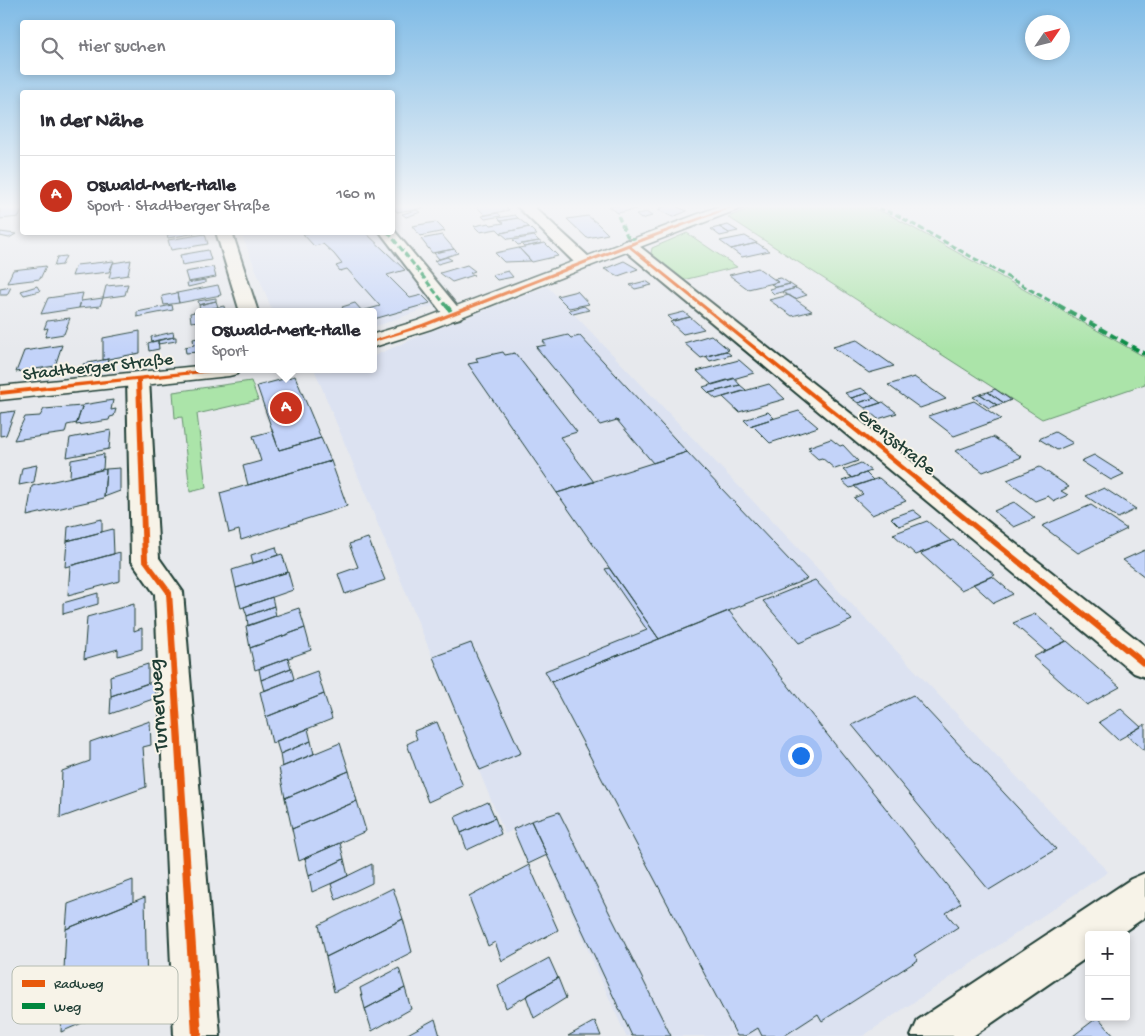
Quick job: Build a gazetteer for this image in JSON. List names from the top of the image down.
{
  "streets": {
    "street": ["Stadtberger Straße", "Grenzstraße", "Turnerweg"]
  },
  "crossings": [
    ["Stadtberger Straße", "Turnerweg"]
  ],
  "legend": ["Radweg", "Weg"],
  "north": "top right",
  "page": {
    "search": "Hier suchen",
    "heading": "In der Nähe",
    "list": [
      {
        "mark": "A",
        "name": "Oswald-Merk-Halle",
        "note": "Sport · Stadtberger Straße",
        "value": "160 m"
      }
    ],
    "popup": ["Oswald-Merk-Halle", "Sport"],
    "pins": "A",
    "map_buttons": ["+", "−"]
  }
}
